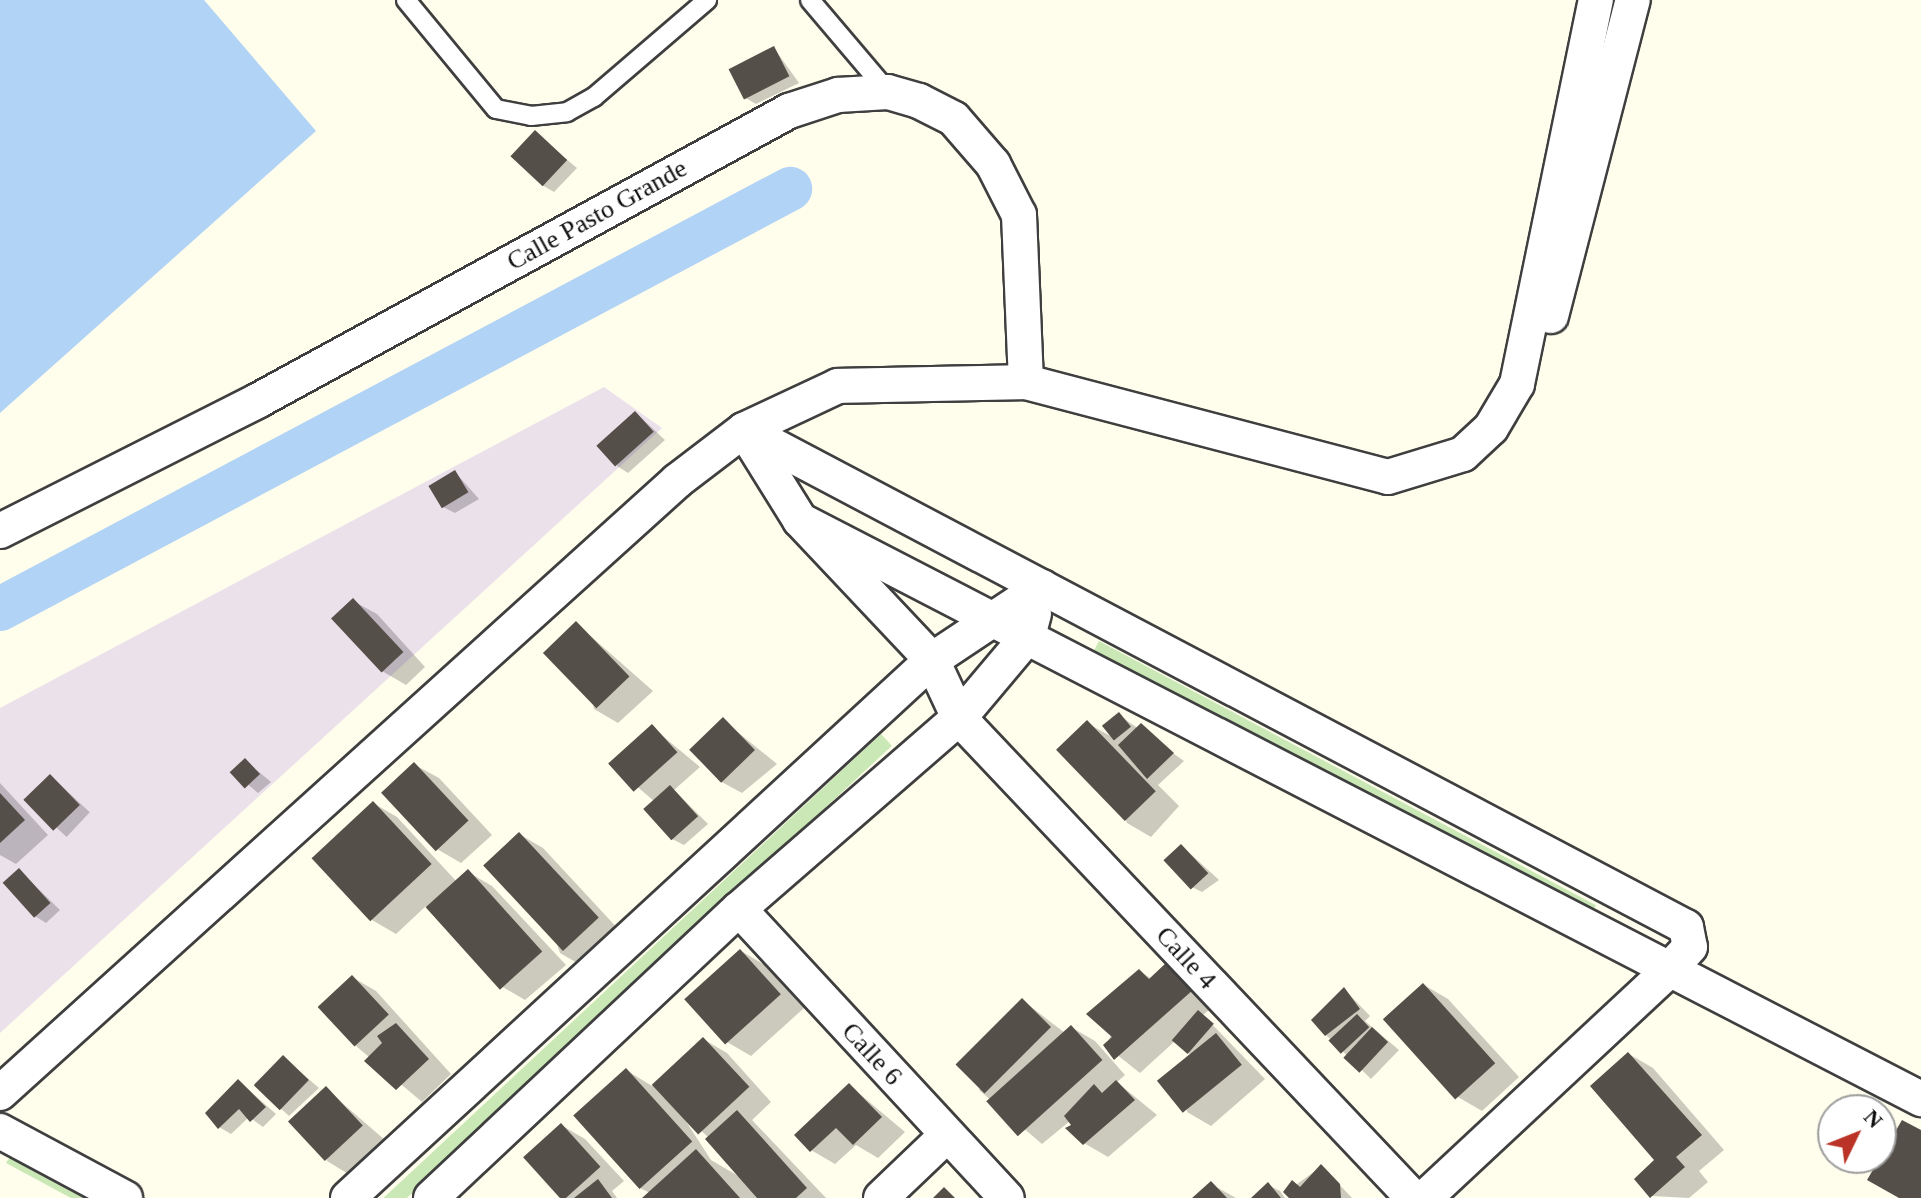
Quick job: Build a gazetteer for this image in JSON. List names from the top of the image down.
{
  "streets": {
    "street": ["Calle Pasto Grande", "Calle 4", "Calle 6"]
  },
  "north": "top right"
}
